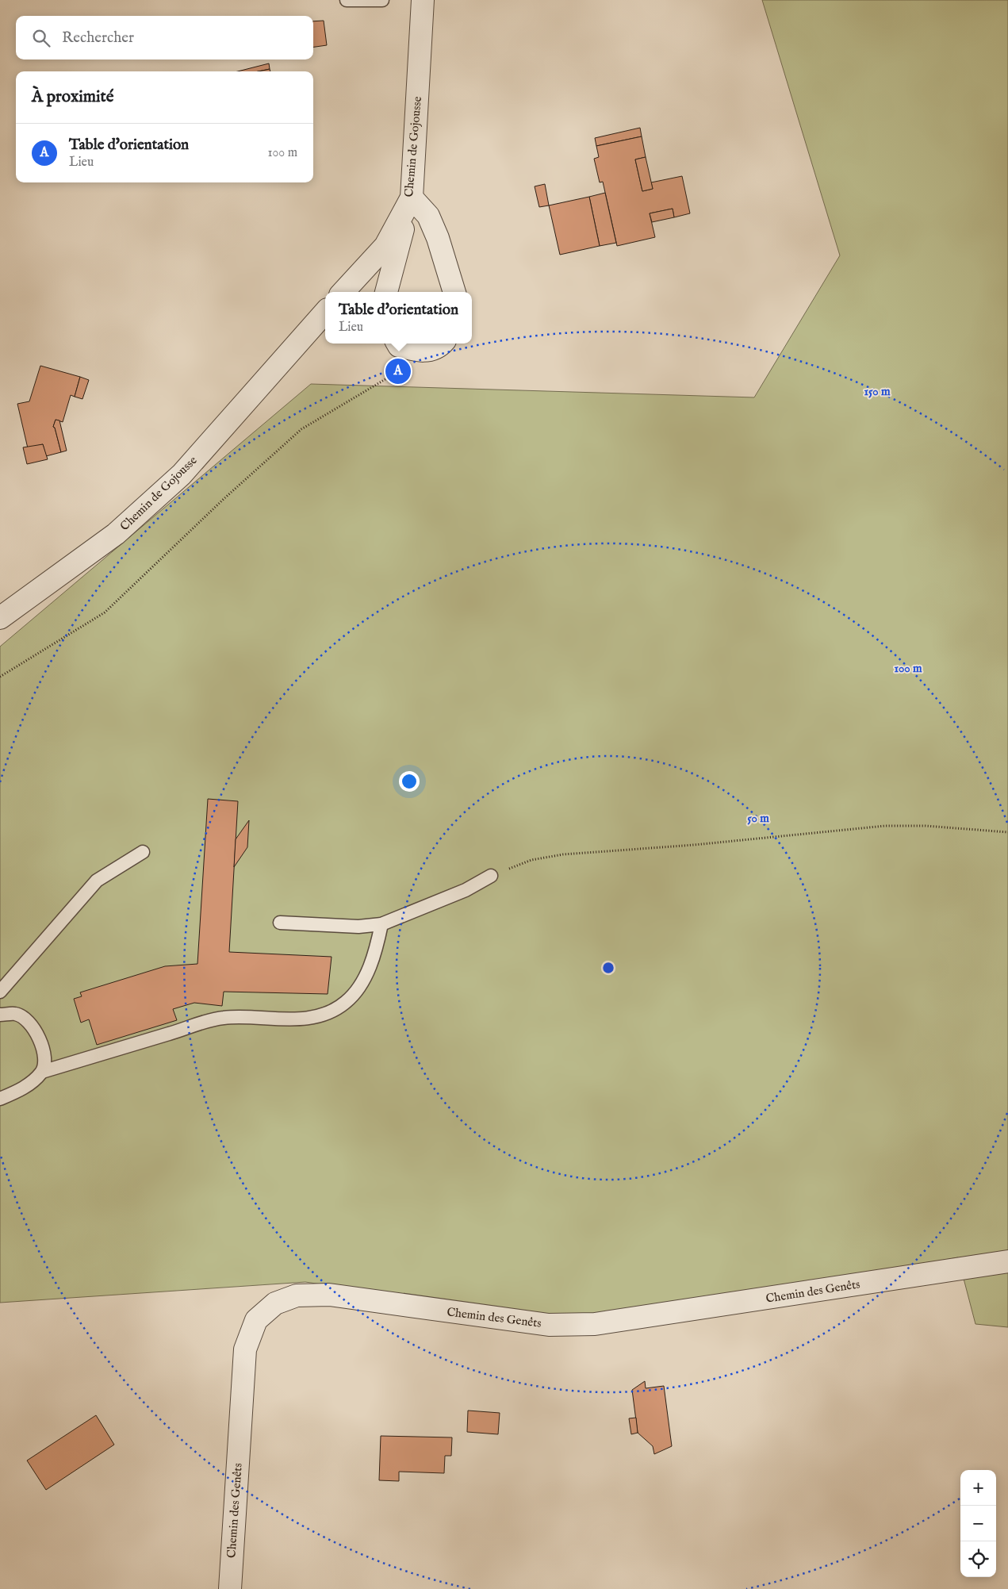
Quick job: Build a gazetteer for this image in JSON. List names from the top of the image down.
{
  "streets": {
    "street": ["Chemin de Gojousse", "Chemin des Genêts"]
  },
  "page": {
    "search": "Rechercher",
    "heading": "À proximité",
    "list": [
      {
        "mark": "A",
        "name": "Table d'orientation",
        "note": "Lieu",
        "value": "100 m"
      }
    ],
    "popup": ["Table d'orientation", "Lieu"],
    "pins": "A",
    "map_buttons": ["+", "−"]
  },
  "rings": ["150 m", "100 m", "50 m"]
}
